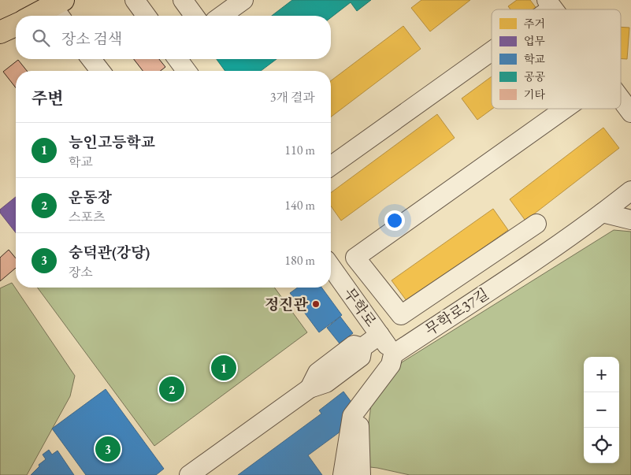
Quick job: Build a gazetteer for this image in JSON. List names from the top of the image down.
{
  "streets": {
    "street": ["무학로", "무학로37길"]
  },
  "crossings": [
    ["무학로", "무학로37길"]
  ],
  "places": ["정진관"],
  "legend": [
    "주거",
    "업무",
    "학교",
    "공공",
    "기타"
  ],
  "page": {
    "search": "장소 검색",
    "heading": ["주변", "3개 결과"],
    "list": [
      {
        "mark": "1",
        "name": "능인고등학교",
        "note": "학교",
        "value": "110 m"
      },
      {
        "mark": "2",
        "name": "운동장",
        "note": "스포츠",
        "value": "140 m"
      },
      {
        "mark": "3",
        "name": "숭덕관(강당)",
        "note": "장소",
        "value": "180 m"
      }
    ],
    "pins": ["1", "2", "3"],
    "map_buttons": ["+", "−"]
  }
}
